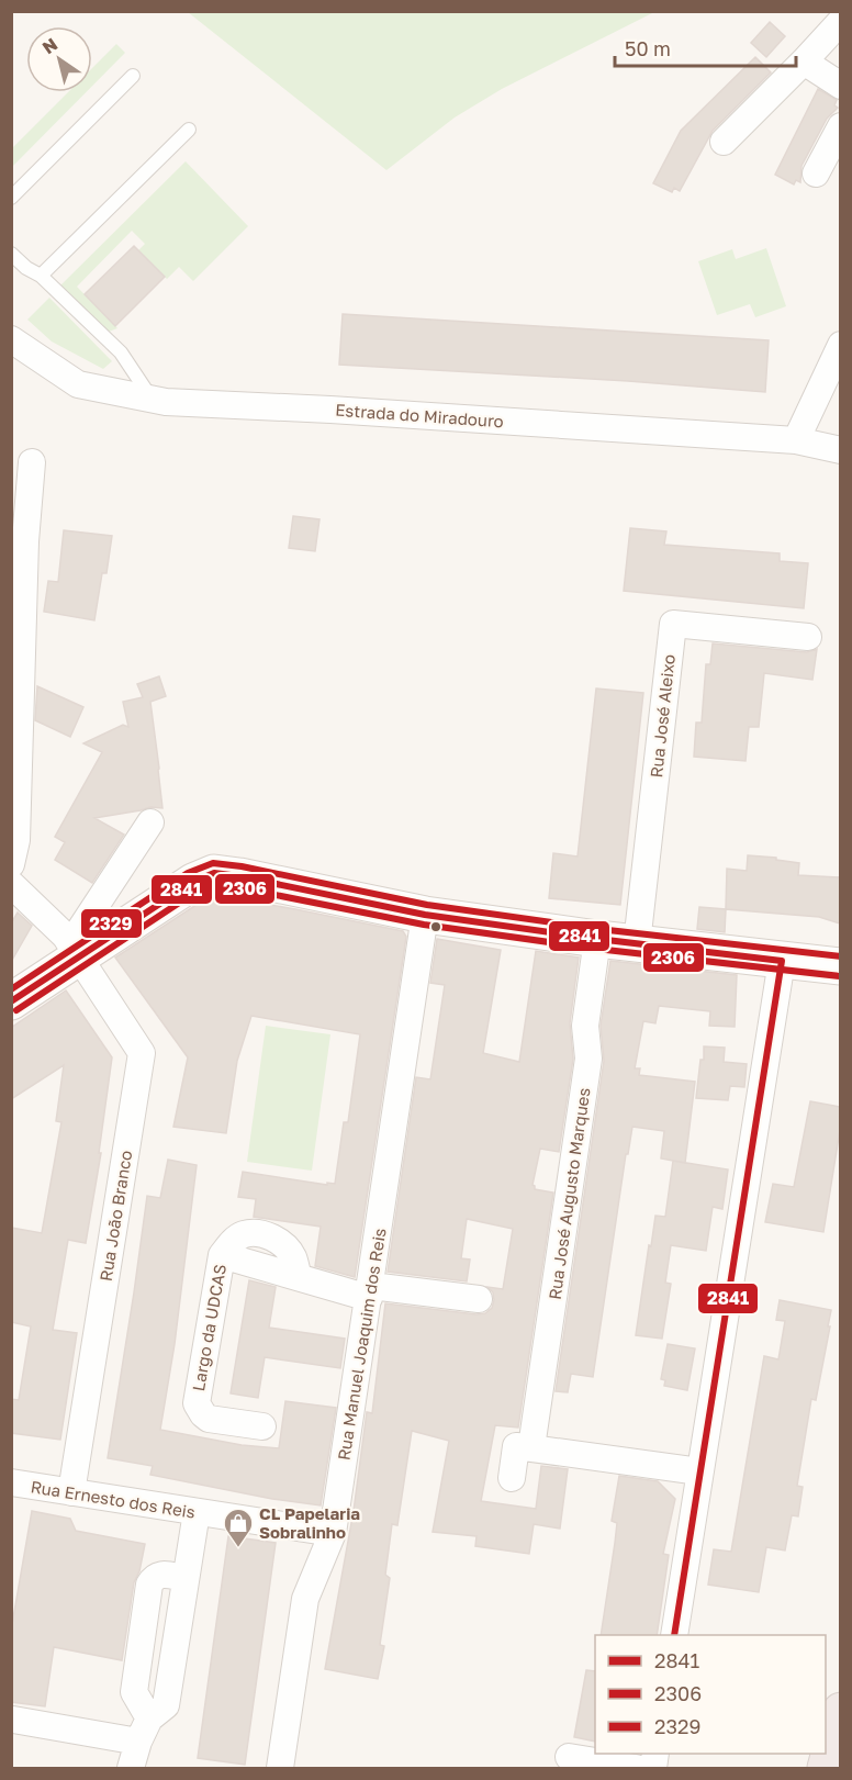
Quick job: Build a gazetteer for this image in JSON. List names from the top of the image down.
{
  "streets": {
    "street": [
      "Estrada do Miradouro",
      "Rua José Aleixo",
      "Rua José Augusto Marques",
      "Rua João Branco",
      "Largo da UDCAS",
      "Rua Manuel Joaquim dos Reis",
      "Rua Ernesto dos Reis"
    ]
  },
  "crossings": [
    ["Rua João Branco", "Rua Ernesto dos Reis"],
    ["Largo da UDCAS", "Rua Manuel Joaquim dos Reis"],
    ["Rua Manuel Joaquim dos Reis", "Rua Ernesto dos Reis"]
  ],
  "places": {
    "shop": ["CL Papelaria Sobralinho"]
  },
  "lines": ["transit line 2329", "transit line 2841", "transit line 2306"],
  "legend": ["2841", "2306", "2329"],
  "scale_bar": "50 m",
  "north": "top left"
}
